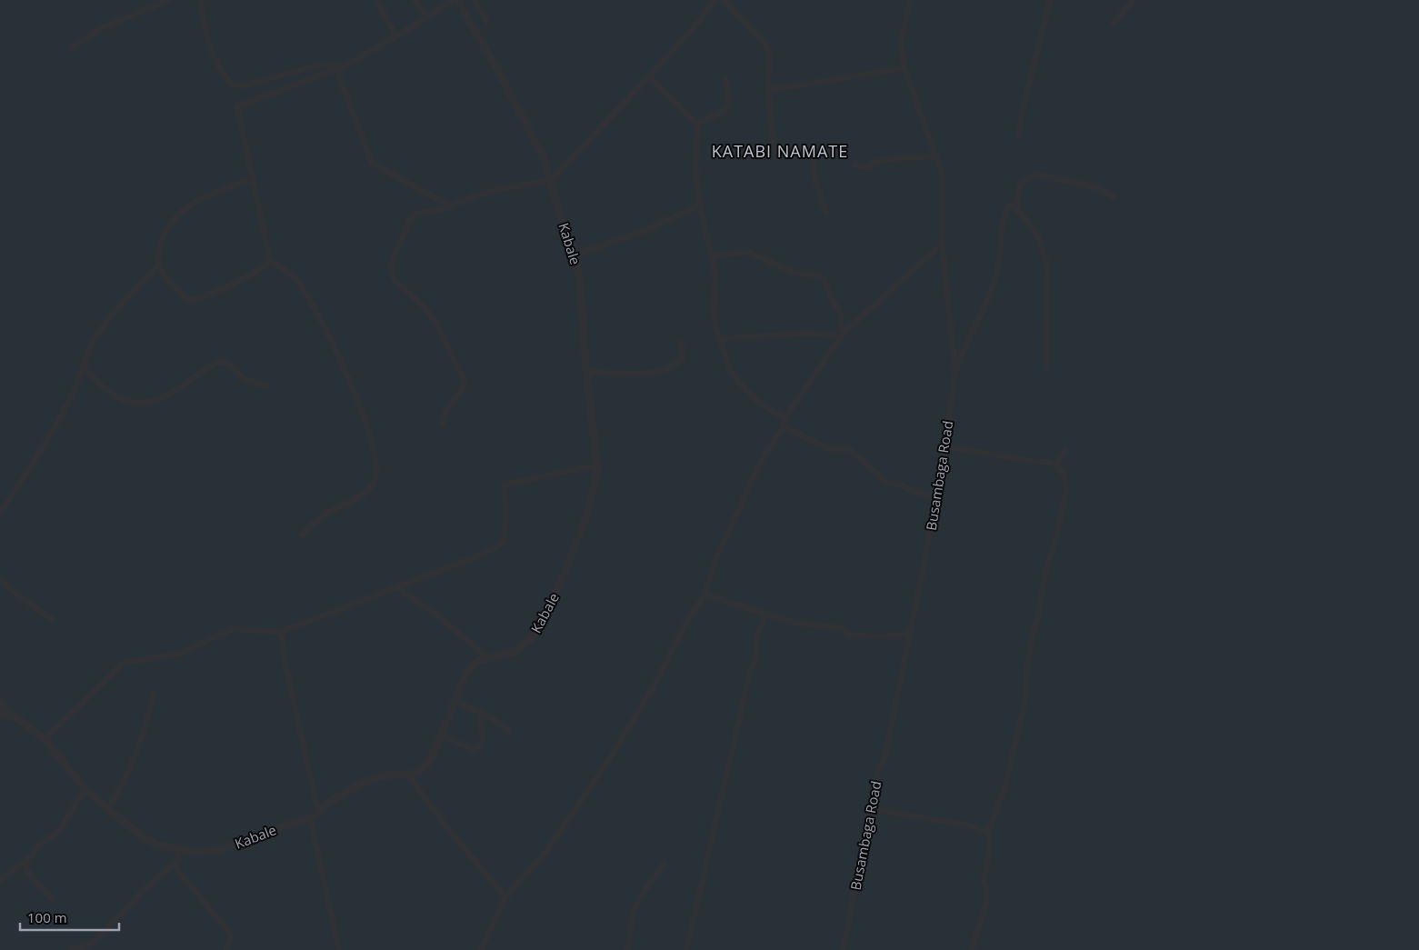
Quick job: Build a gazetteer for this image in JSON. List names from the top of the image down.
{
  "streets": {
    "street": ["Kabale", "Busambaga Road"]
  },
  "districts": ["KATABI NAMATE"],
  "scale_bar": "100 m"
}
